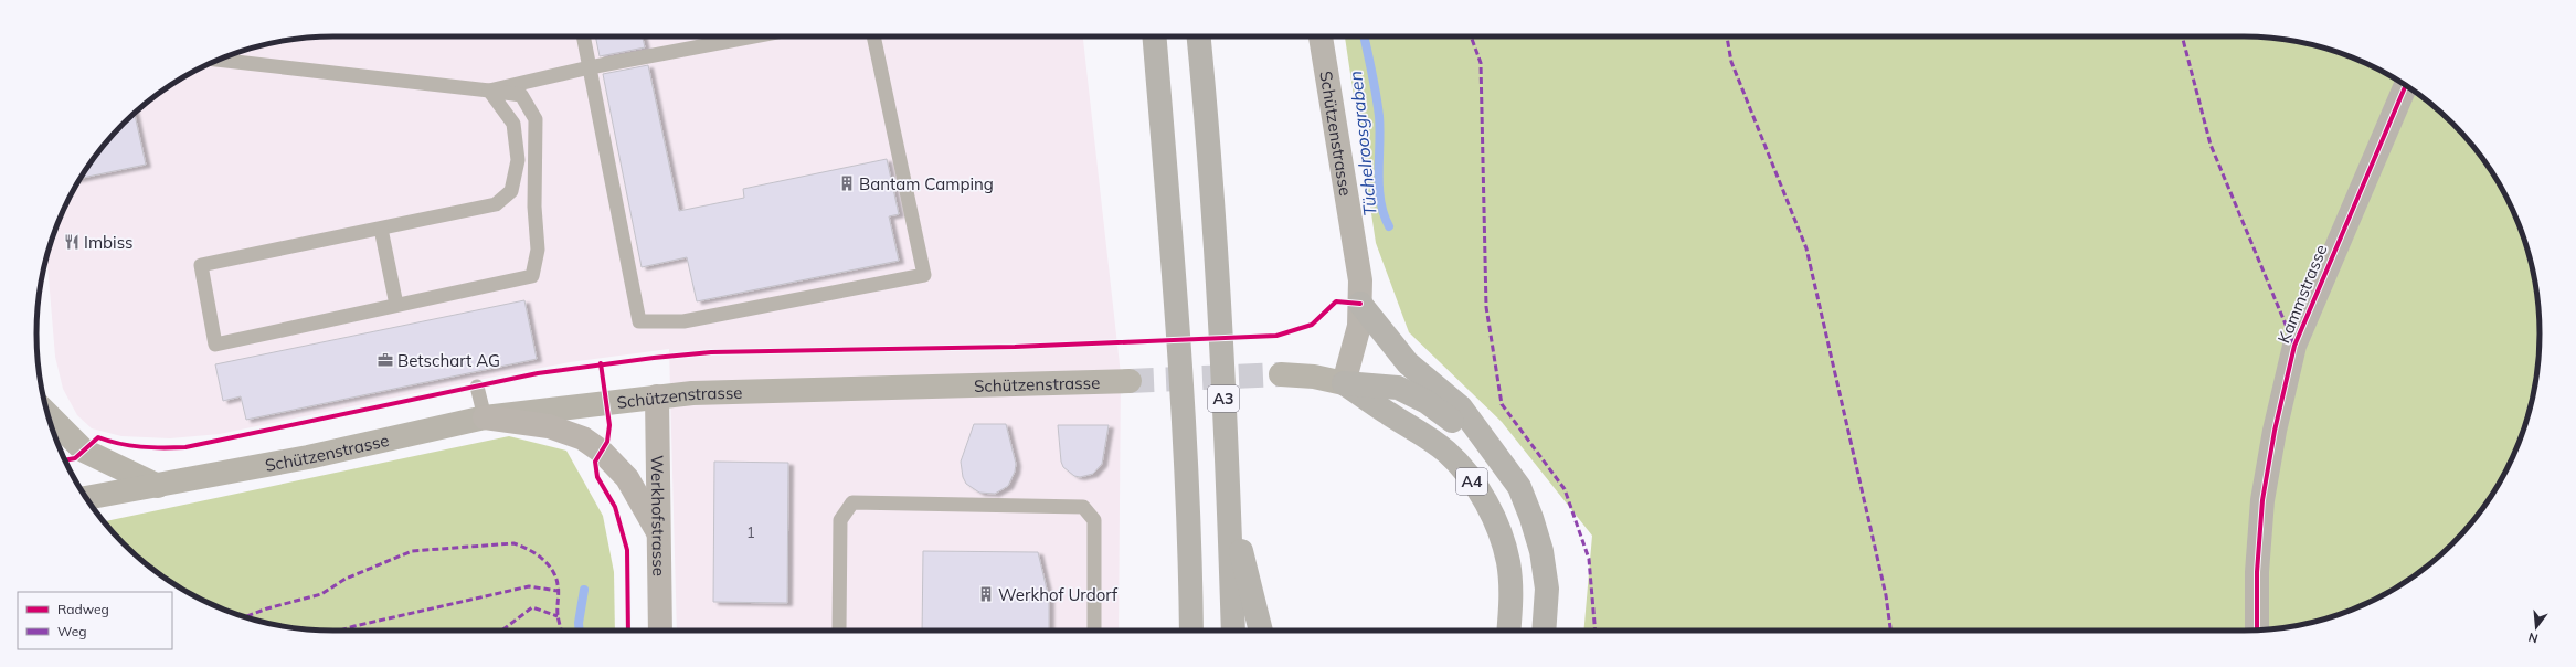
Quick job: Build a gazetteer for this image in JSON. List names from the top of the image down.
{
  "streets": {
    "highway": ["A3", "A4"],
    "main road": ["Schützenstrasse", "Werkhofstrasse"],
    "street": ["Kammstrasse"]
  },
  "crossings": [
    ["Schützenstrasse", "A4"],
    ["Schützenstrasse", "Werkhofstrasse"]
  ],
  "water": ["Tüchelroosgraben"],
  "places": {
    "building": ["Bantam Camping", "Werkhof Urdorf"],
    "restaurant": ["Imbiss"],
    "office": ["Betschart AG"]
  },
  "house_numbers": ["1"],
  "legend": ["Radweg", "Weg"],
  "north": "bottom"
}
